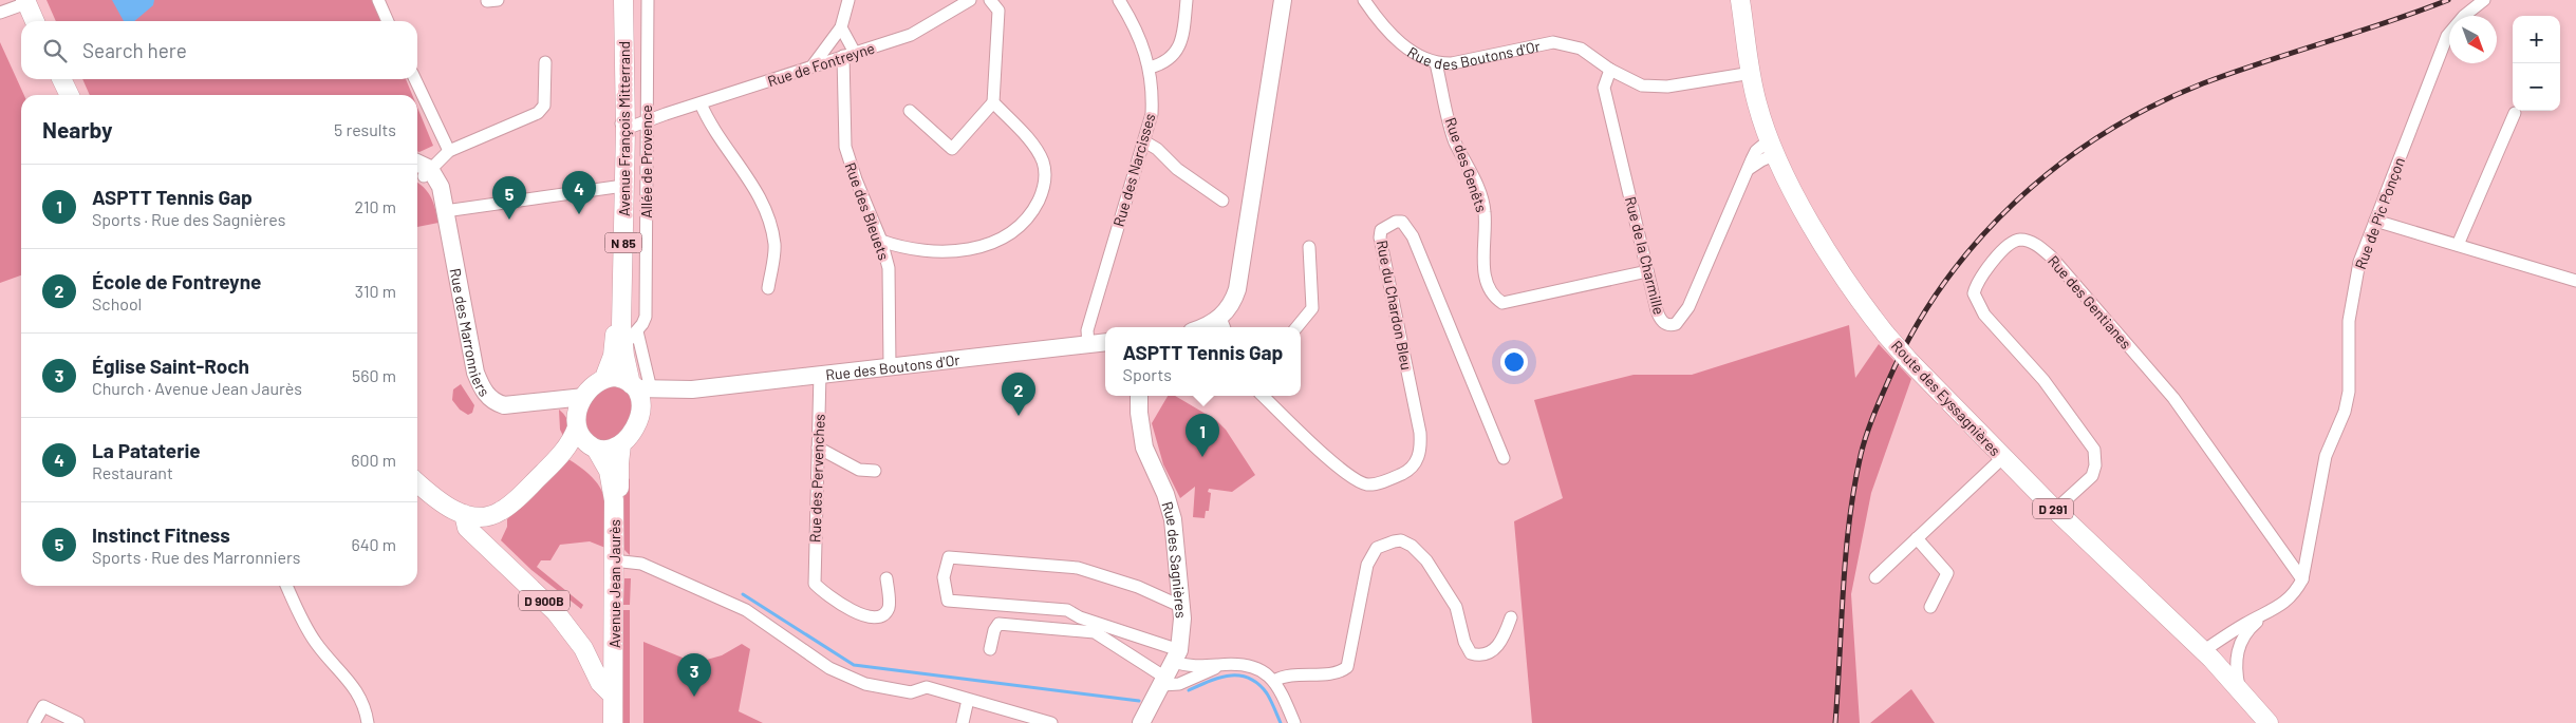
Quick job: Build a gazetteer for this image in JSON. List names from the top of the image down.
{
  "streets": {
    "main road": [
      "Rue des Boutons d'Or",
      "Avenue François Mitterrand",
      "N 85",
      "Rue des Marronniers",
      "Route des Eyssagnières",
      "D 291",
      "Rue des Sagnières",
      "Avenue Jean Jaurès",
      "D 900B"
    ],
    "street": [
      "Rue de Fontreyne",
      "Allée de Provence",
      "Rue des Genêts",
      "Rue des Narcisses",
      "Rue des Bleuets",
      "Rue de Pic Ponçon",
      "Rue de la Charmille",
      "Rue des Gentianes",
      "Rue du Chardon Bleu",
      "Rue des Pervenches"
    ]
  },
  "crossings": [
    ["Rue des Boutons d'Or", "Avenue François Mitterrand"],
    ["Rue des Boutons d'Or", "Rue des Genêts"],
    ["Rue des Boutons d'Or", "Rue des Narcisses"],
    ["Rue des Boutons d'Or", "Rue des Bleuets"],
    ["Rue des Boutons d'Or", "Rue de la Charmille"],
    ["Rue des Boutons d'Or", "Rue des Marronniers"],
    ["Rue des Boutons d'Or", "Route des Eyssagnières"],
    ["Rue des Boutons d'Or", "Rue des Pervenches"],
    ["Rue des Boutons d'Or", "Avenue Jean Jaurès"],
    ["Rue de Fontreyne", "Avenue François Mitterrand"],
    ["Rue de Fontreyne", "Allée de Provence"],
    ["Rue de Fontreyne", "Rue des Bleuets"],
    ["Avenue François Mitterrand", "Allée de Provence"],
    ["Avenue François Mitterrand", "Rue des Marronniers"],
    ["Avenue François Mitterrand", "Avenue Jean Jaurès"],
    ["Rue des Genêts", "Rue de la Charmille"],
    ["Rue de Pic Ponçon", "Rue des Gentianes"],
    ["Rue de Pic Ponçon", "Route des Eyssagnières"],
    ["Rue de la Charmille", "Route des Eyssagnières"],
    ["Rue des Gentianes", "Route des Eyssagnières"],
    ["Rue des Marronniers", "Avenue Jean Jaurès"],
    ["Avenue Jean Jaurès", "D 900B"]
  ],
  "north": "bottom right",
  "page": {
    "map_buttons": ["+", "−"],
    "search": "Search here",
    "heading": ["Nearby", "5 results"],
    "list": [
      {
        "mark": "1",
        "name": "ASPTT Tennis Gap",
        "note": "Sports · Rue des Sagnières",
        "value": "210 m"
      },
      {
        "mark": "2",
        "name": "École de Fontreyne",
        "note": "School",
        "value": "310 m"
      },
      {
        "mark": "3",
        "name": "Église Saint-Roch",
        "note": "Church · Avenue Jean Jaurès",
        "value": "560 m"
      },
      {
        "mark": "4",
        "name": "La Pataterie",
        "note": "Restaurant",
        "value": "600 m"
      },
      {
        "mark": "5",
        "name": "Instinct Fitness",
        "note": "Sports · Rue des Marronniers",
        "value": "640 m"
      }
    ],
    "pins": [
      "4",
      "5",
      "2",
      "1",
      "3"
    ],
    "popup": ["ASPTT Tennis Gap", "Sports"]
  }
}
